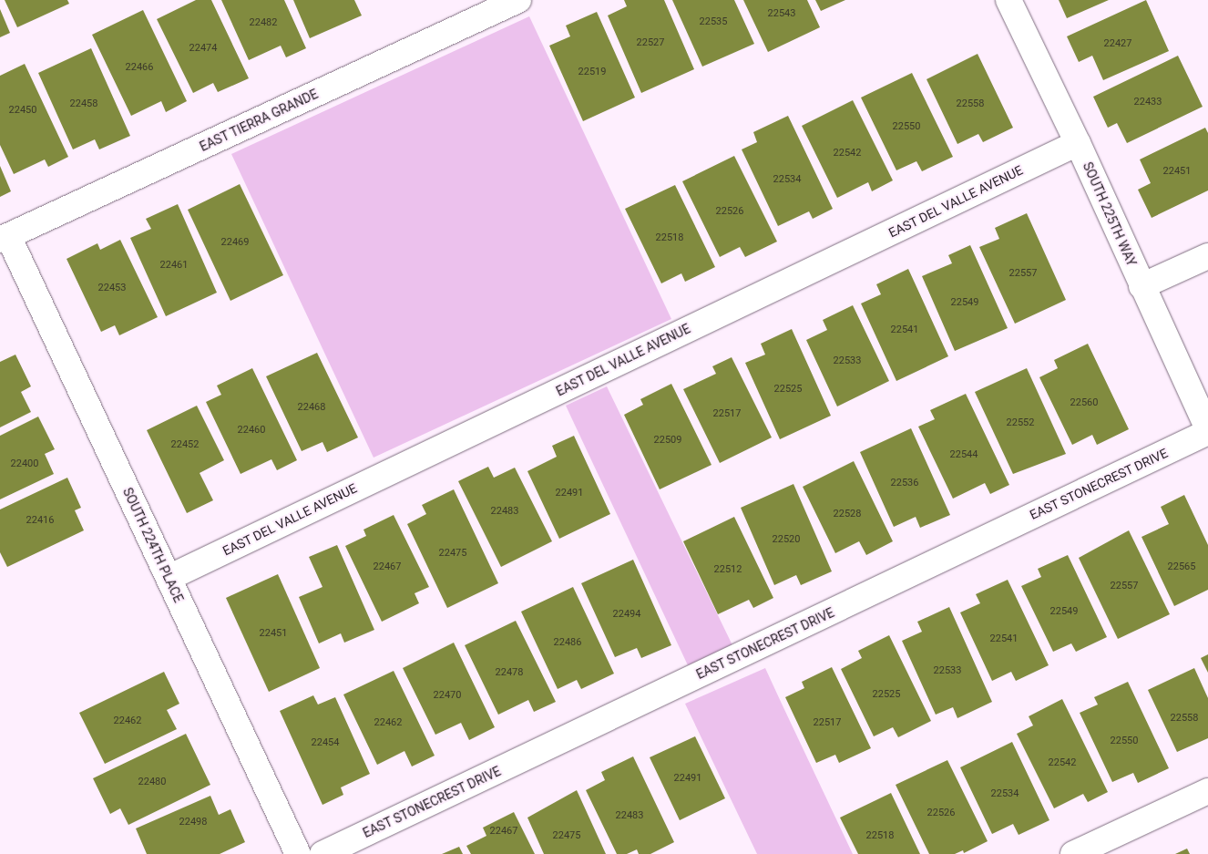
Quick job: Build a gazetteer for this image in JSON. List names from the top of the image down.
{
  "streets": {
    "street": [
      "EAST TIERRA GRANDE",
      "EAST DEL VALLE AVENUE",
      "SOUTH 225TH WAY",
      "EAST STONECREST DRIVE",
      "SOUTH 224TH PLACE"
    ]
  },
  "crossings": [
    ["EAST TIERRA GRANDE", "SOUTH 224TH PLACE"],
    ["EAST DEL VALLE AVENUE", "SOUTH 225TH WAY"],
    ["EAST DEL VALLE AVENUE", "SOUTH 224TH PLACE"],
    ["SOUTH 225TH WAY", "EAST STONECREST DRIVE"]
  ],
  "house_numbers": [
    "22543",
    "22535",
    "22482",
    "22527",
    "22427",
    "22474",
    "22466",
    "22519",
    "22433",
    "22458",
    "22558",
    "22450",
    "22550",
    "22542",
    "22451",
    "22534",
    "22526",
    "22518",
    "22469",
    "22461",
    "22557",
    "22453",
    "22549",
    "22541",
    "22533",
    "22525",
    "22560",
    "22468",
    "22517",
    "22552",
    "22460",
    "22509",
    "22452",
    "22544",
    "22400",
    "22536",
    "22491",
    "22483",
    "22528",
    "22416",
    "22520",
    "22475",
    "22467",
    "22565",
    "22512",
    "22557",
    "22549",
    "22494",
    "22451",
    "22541",
    "22486",
    "22533",
    "22478",
    "22525",
    "22470",
    "22558",
    "22462",
    "22462",
    "22517",
    "22550",
    "22454",
    "22542",
    "22491",
    "22480",
    "22534",
    "22526",
    "22483",
    "22498",
    "22467",
    "22475",
    "22518"
  ]
}
